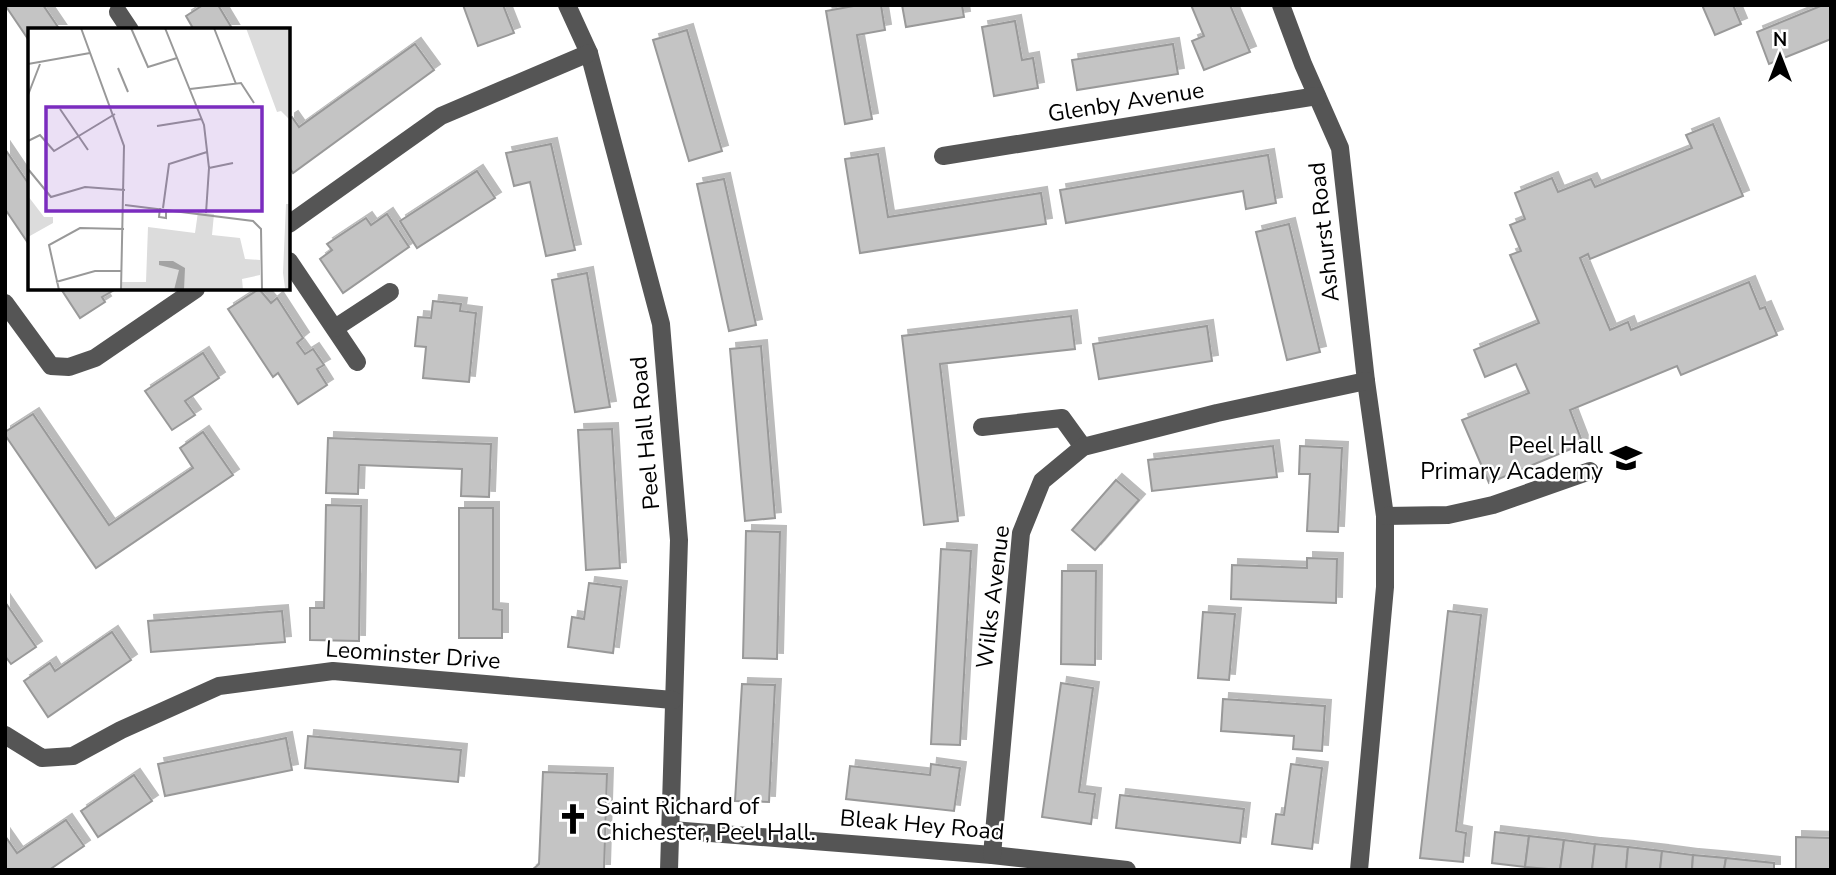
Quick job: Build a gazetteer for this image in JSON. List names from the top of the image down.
{
  "streets": {
    "street": [
      "Glenby Avenue",
      "Ashurst Road",
      "Peel Hall Road",
      "Wilks Avenue",
      "Leominster Drive",
      "Bleak Hey Road"
    ]
  },
  "crossings": [
    ["Glenby Avenue", "Ashurst Road"],
    ["Ashurst Road", "Wilks Avenue"],
    ["Peel Hall Road", "Leominster Drive"],
    ["Peel Hall Road", "Bleak Hey Road"],
    ["Wilks Avenue", "Bleak Hey Road"]
  ],
  "places": {
    "school or university": ["Peel Hall Primary Academy"],
    "church": ["Saint Richard of Chichester, Peel Hall."]
  },
  "north": "top"
}
